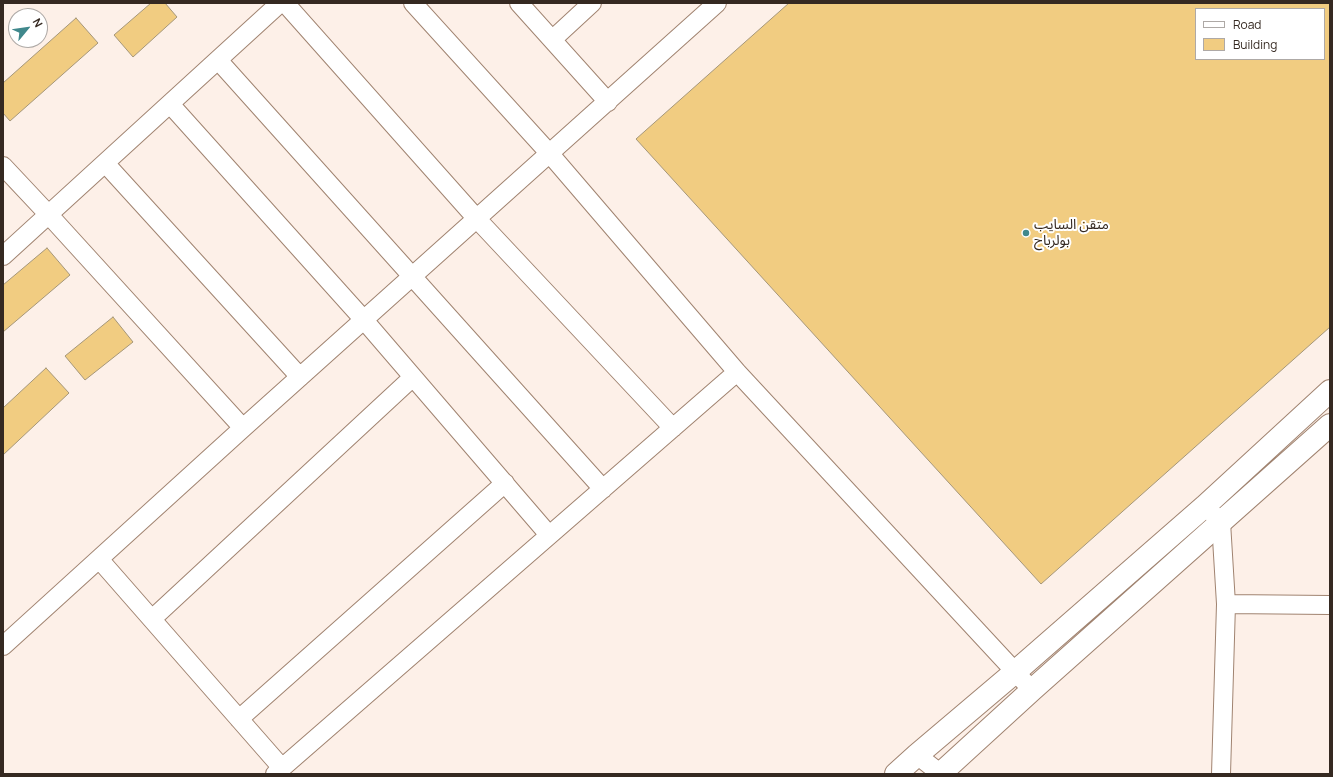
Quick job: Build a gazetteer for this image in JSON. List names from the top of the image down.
{
  "places": ["متقن السايب بولرباح"],
  "legend": ["Road", "Building"],
  "north": "top right"
}
